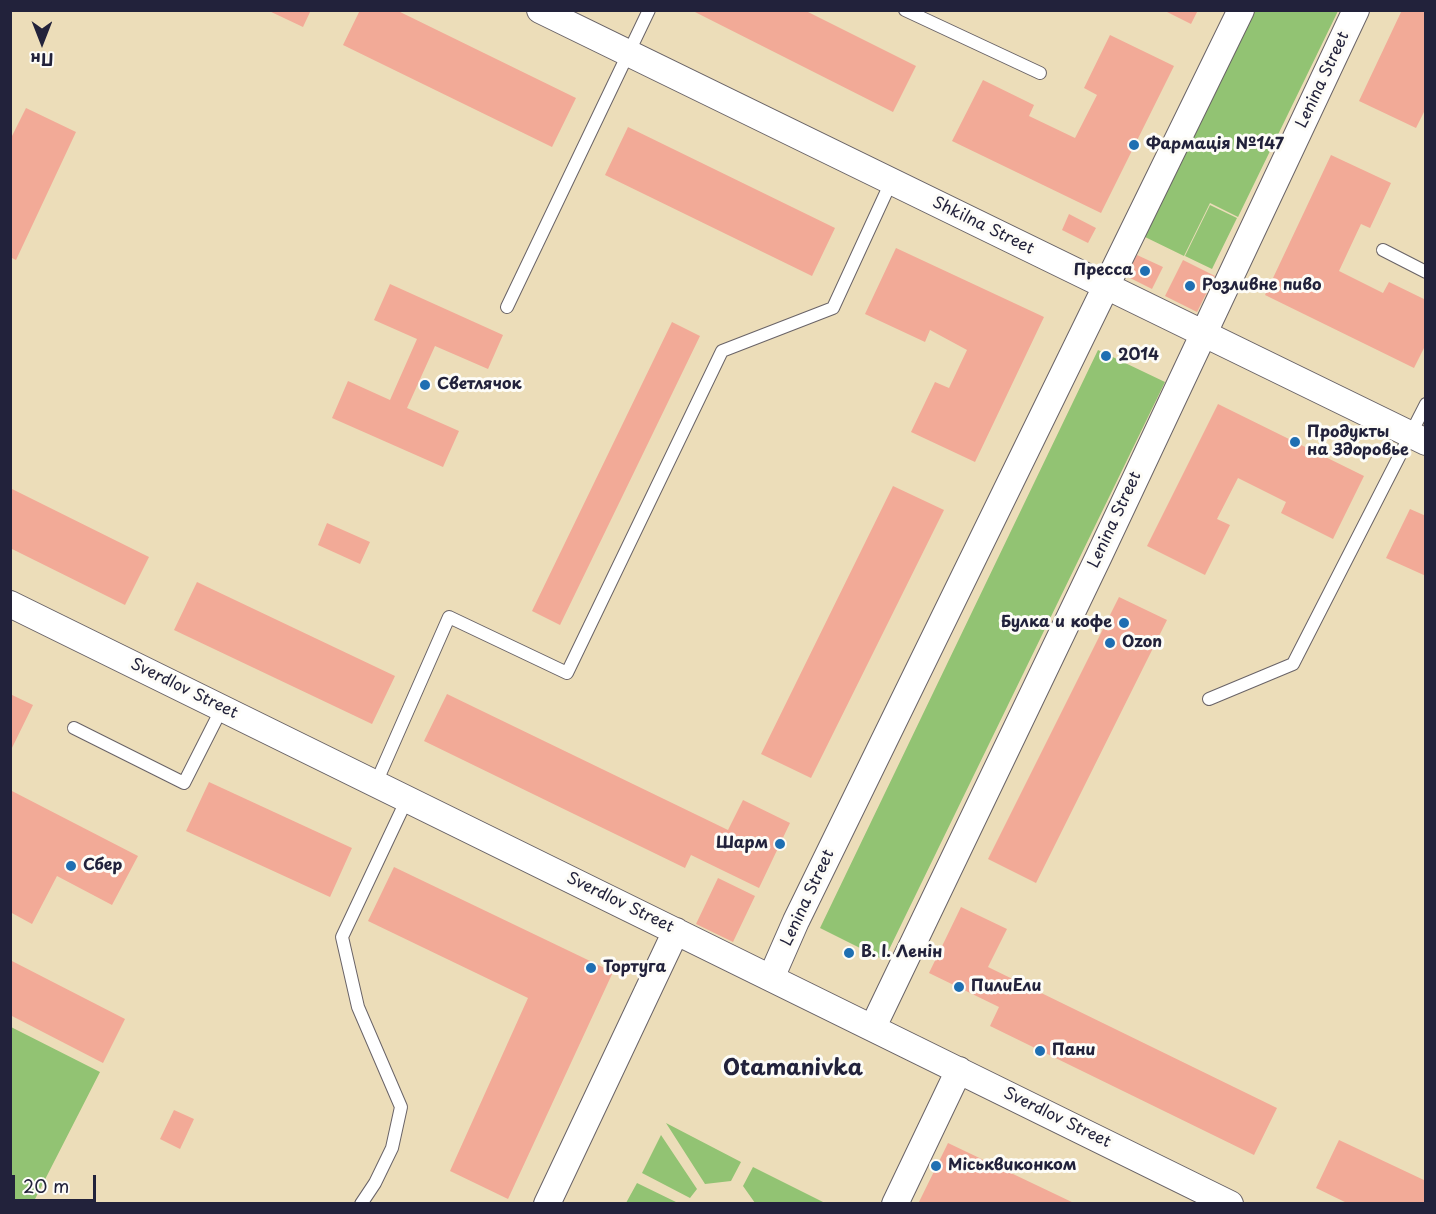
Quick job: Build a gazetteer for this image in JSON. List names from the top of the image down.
{
  "streets": {
    "street": ["Lenina Street", "Shkilna Street", "Sverdlov Street"]
  },
  "crossings": [
    ["Lenina Street", "Shkilna Street"],
    ["Lenina Street", "Sverdlov Street"]
  ],
  "districts": ["Otamanivka"],
  "places": [
    "Фармація №147",
    "Пресса",
    "Розливне пиво",
    "2014",
    "Светлячок",
    "Продукты на Здоровье",
    "Булка и кофе",
    "Ozon",
    "Шарм",
    "Сбер",
    "В. І. Ленін",
    "Тортуга",
    "ПилиЕли",
    "Пани",
    "Міськвиконком"
  ],
  "scale_bar": "20 m",
  "north": "bottom"
}
